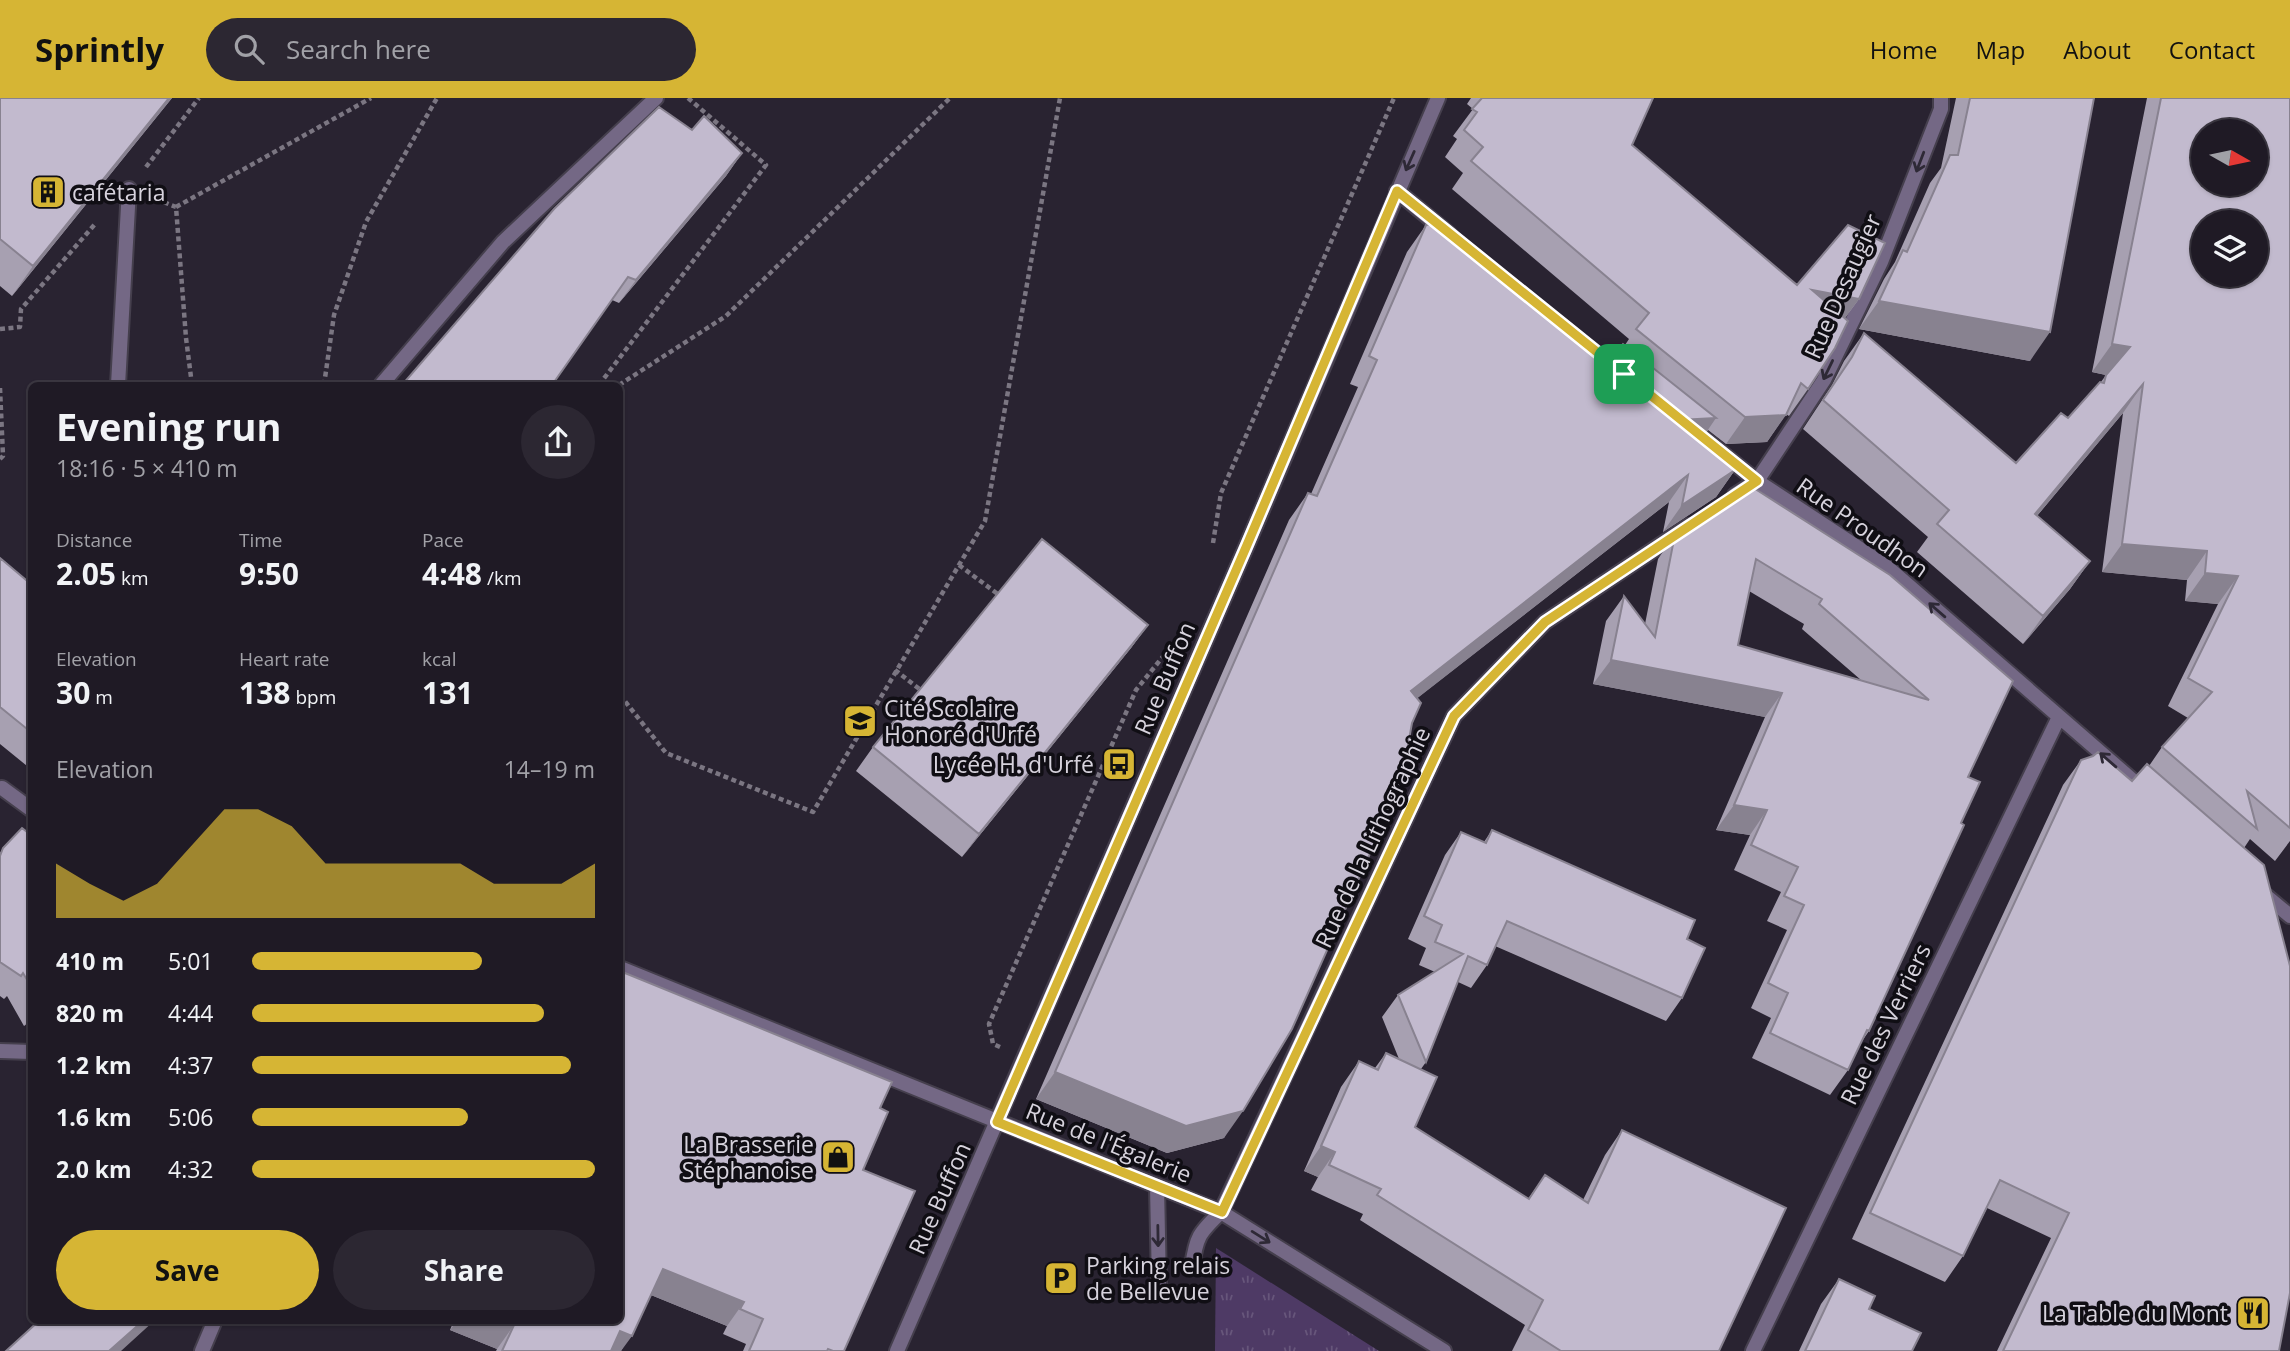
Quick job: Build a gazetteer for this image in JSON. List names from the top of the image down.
{
  "streets": {
    "street": [
      "Rue Desaugier",
      "Rue Proudhon",
      "Rue Buffon",
      "Rue de la Lithographie",
      "Rue des Verriers",
      "Rue de l'Égalerie"
    ]
  },
  "crossings": [
    ["Rue Desaugier", "Rue Proudhon"],
    ["Rue Proudhon", "Rue des Verriers"],
    ["Rue Buffon", "Rue de l'Égalerie"],
    ["Rue de la Lithographie", "Rue de l'Égalerie"]
  ],
  "one_way": ["Rue Desaugier", "Rue Proudhon"],
  "places": {
    "building": ["cafétaria"],
    "school or university": ["Cité Scolaire Honoré d'Urfé"],
    "bus stop": ["Lycée H. d'Urfé"],
    "shop": ["La Brasserie Stéphanoise"],
    "parking": ["Parking relais de Bellevue"],
    "restaurant": ["La Table du Mont"]
  },
  "north": "right",
  "page": {
    "header": "Sprintly",
    "search": "Search here",
    "nav": [
      "Home",
      "Map",
      "About",
      "Contact"
    ],
    "heading": ["Evening run", "18:16 · 5 × 410 m"],
    "stats": [
      ["Distance", "2.05 km"],
      ["Time", "9:50"],
      ["Pace", "4:48 /km"],
      ["Elevation", "30 m"],
      ["Heart rate", "138 bpm"],
      ["kcal", "131"]
    ],
    "chart": ["Elevation", "14–19 m"],
    "list": [
      {
        "name": "410 m",
        "note": "5:01"
      },
      {
        "name": "820 m",
        "note": "4:44"
      },
      {
        "name": "1.2 km",
        "note": "4:37"
      },
      {
        "name": "1.6 km",
        "note": "5:06"
      },
      {
        "name": "2.0 km",
        "note": "4:32"
      }
    ],
    "buttons": ["Save", "Share"]
  }
}
